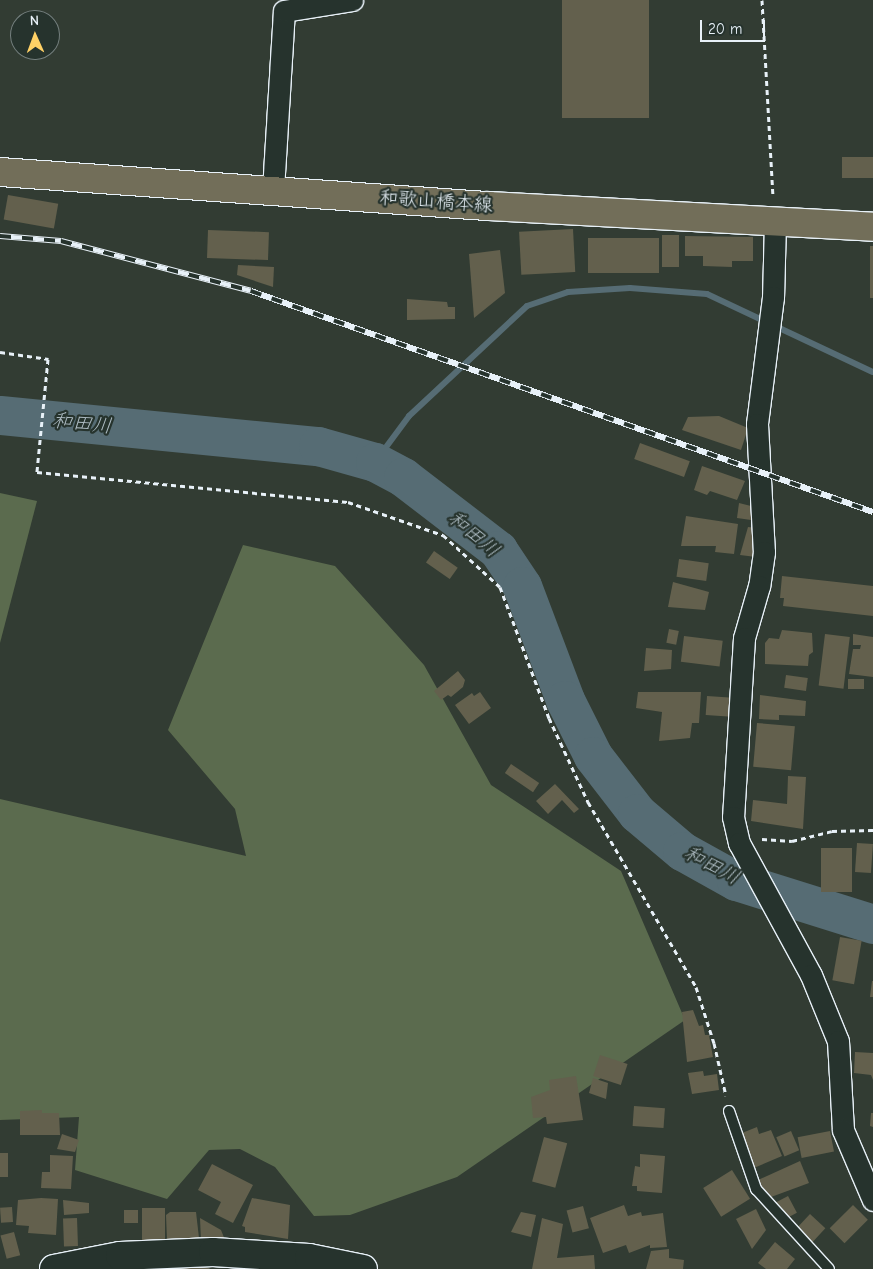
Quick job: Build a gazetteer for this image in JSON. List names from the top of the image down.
{
  "streets": {
    "main road": ["和歌山橋本線"]
  },
  "water": ["和田川"],
  "scale_bar": "20 m",
  "north": "top"
}
